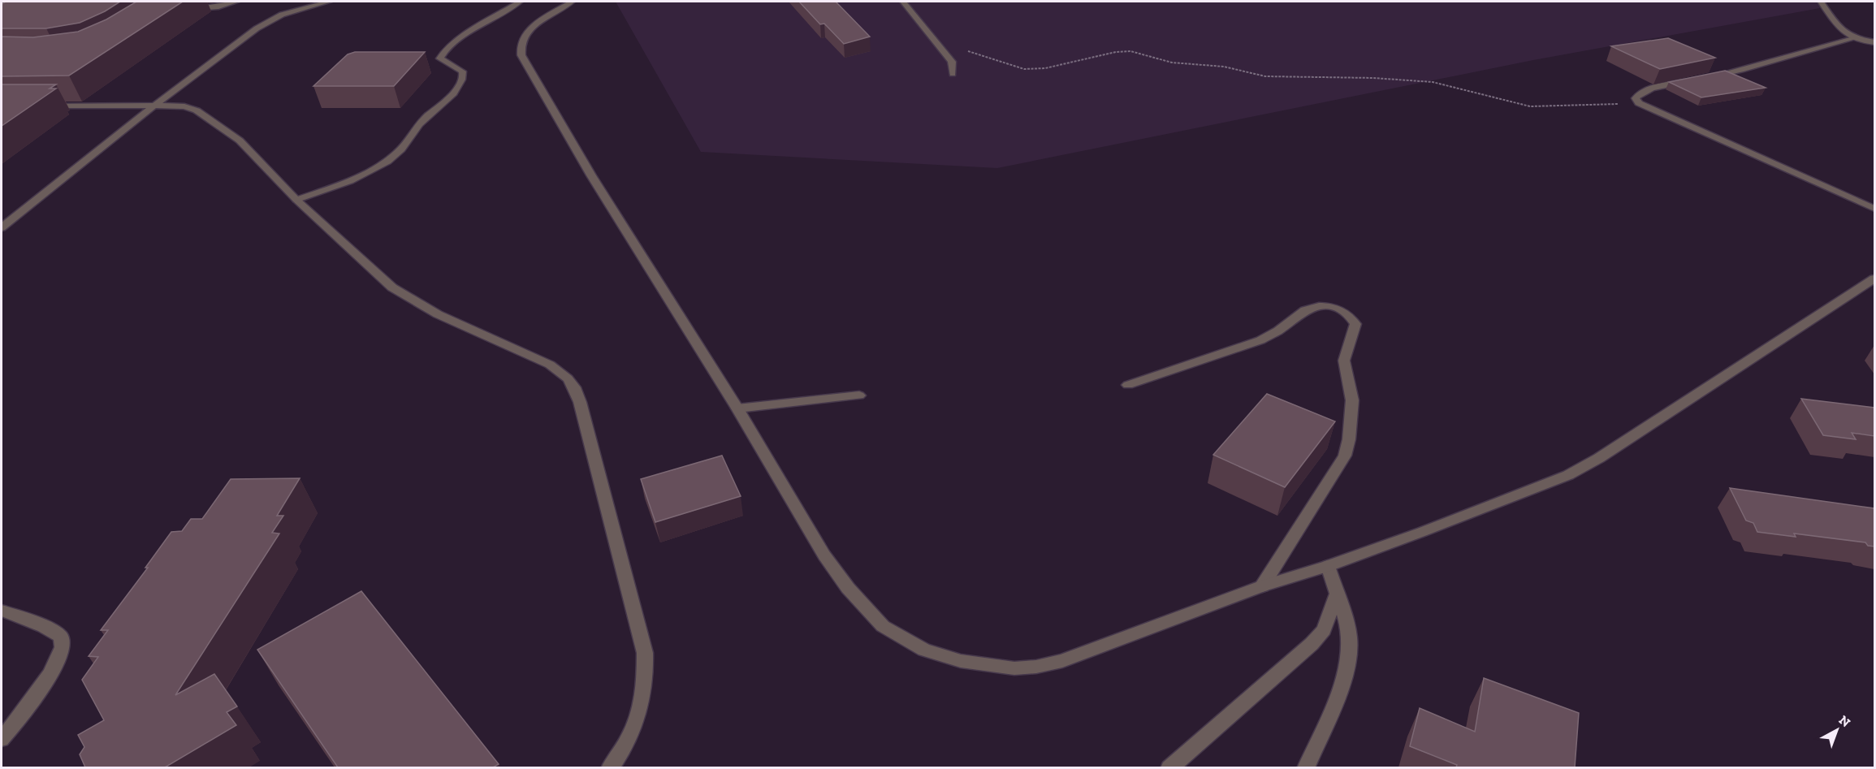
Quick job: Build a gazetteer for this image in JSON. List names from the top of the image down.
{
  "north": "top right"
}
